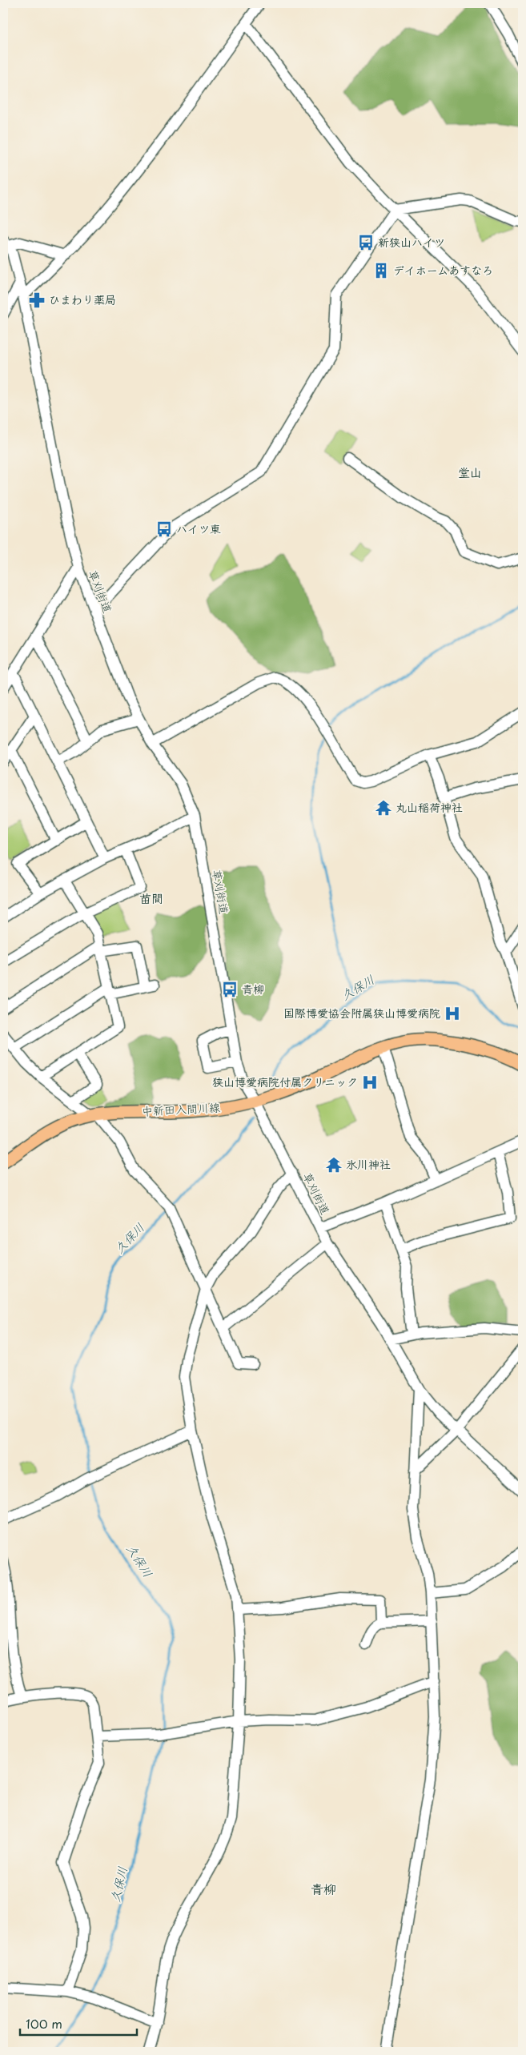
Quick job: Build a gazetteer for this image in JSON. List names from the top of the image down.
{
  "streets": {
    "main road": ["中新田入間川線"],
    "street": ["草刈街道"]
  },
  "crossings": [
    ["草刈街道", "中新田入間川線"]
  ],
  "districts": ["堂山", "苗間", "青柳"],
  "water": ["久保川"],
  "places": {
    "bus stop": ["新狭山ハイツ", "ハイツ東", "青柳"],
    "building": ["デイホームあすなろ"],
    "pharmacy": ["ひまわり薬局"],
    "temple": ["丸山稲荷神社", "氷川神社"],
    "hospital": ["国際博愛協会附属狭山博愛病院", "狭山博愛病院付属クリニック"]
  },
  "scale_bar": "100 m"
}
